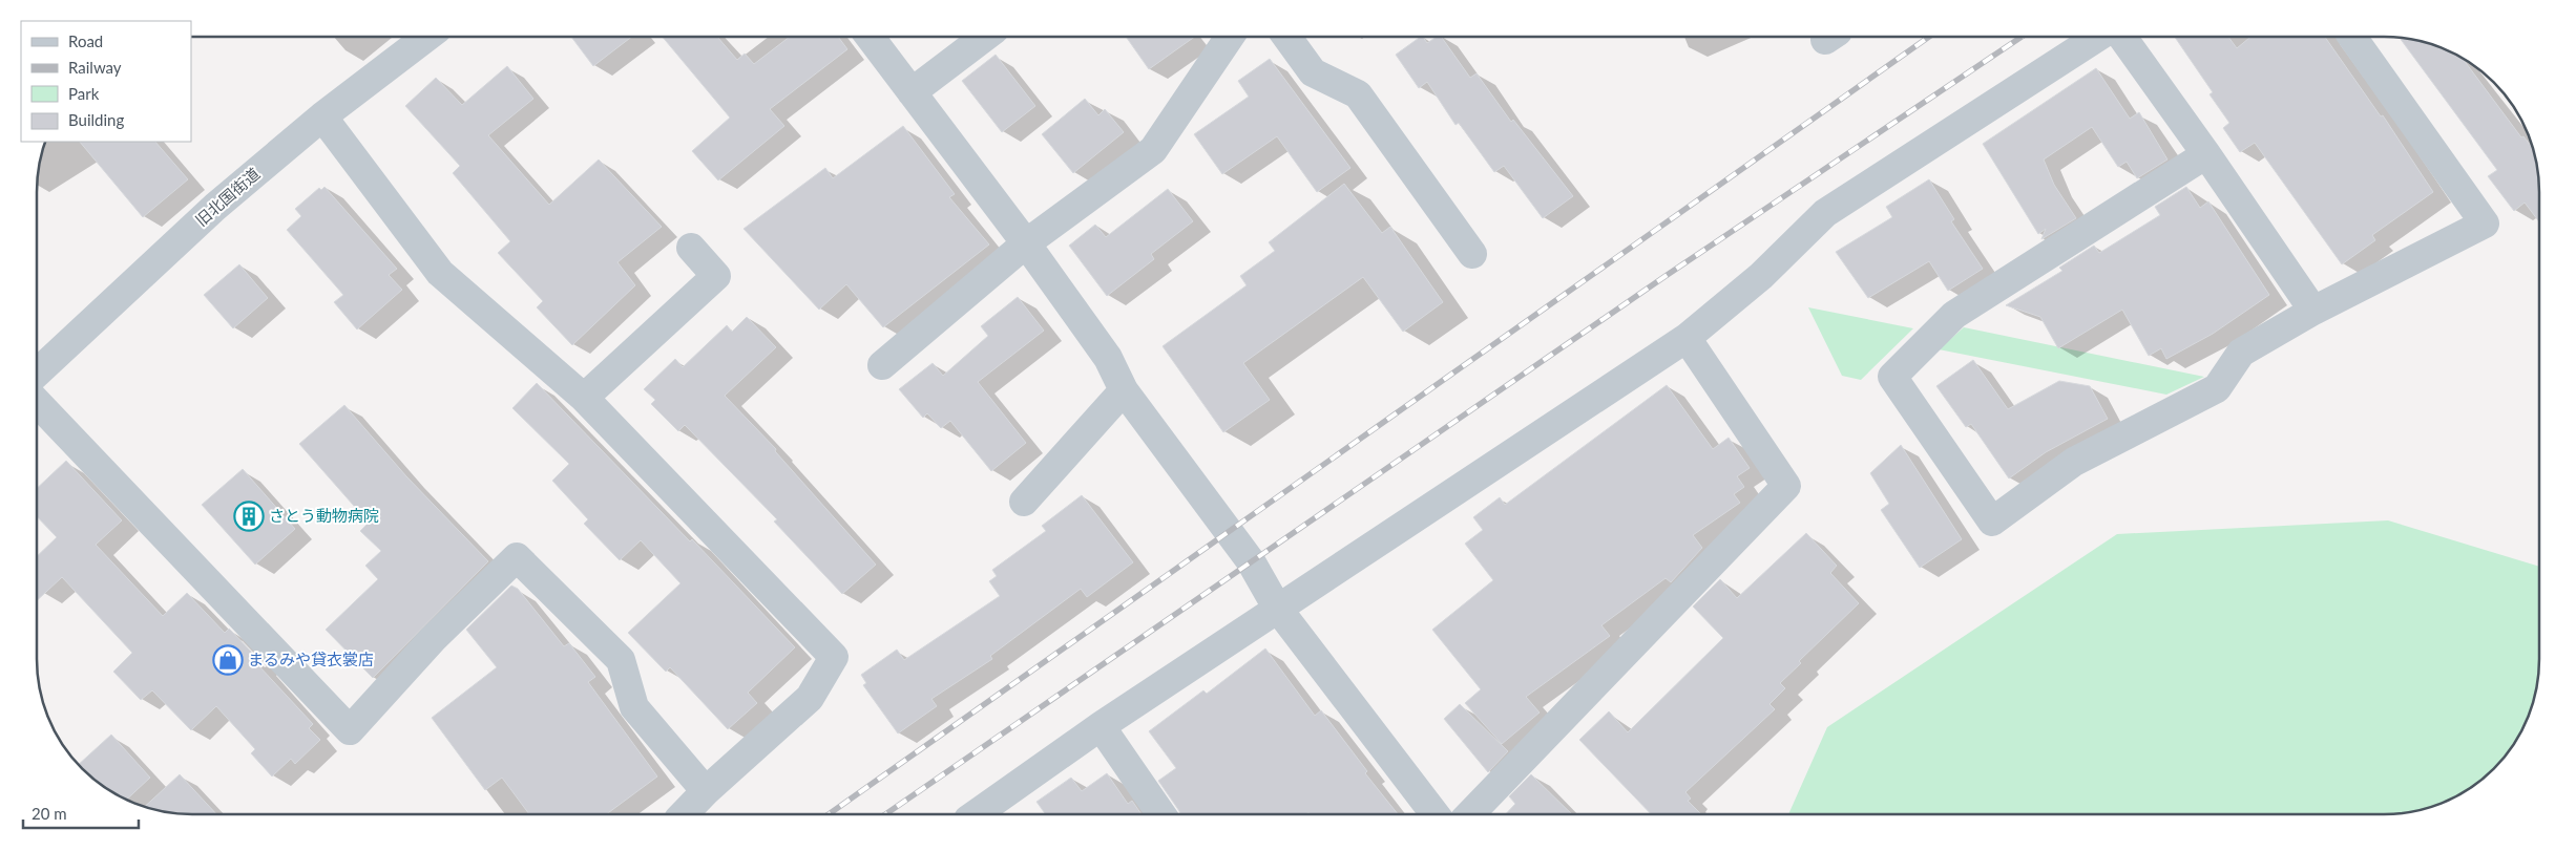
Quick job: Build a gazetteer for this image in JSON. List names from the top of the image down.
{
  "streets": {
    "street": ["旧北国街道"]
  },
  "places": {
    "building": ["さとう動物病院"],
    "shop": ["まるみや貸衣裳店"]
  },
  "legend": [
    "Road",
    "Railway",
    "Park",
    "Building"
  ],
  "scale_bar": "20 m"
}
